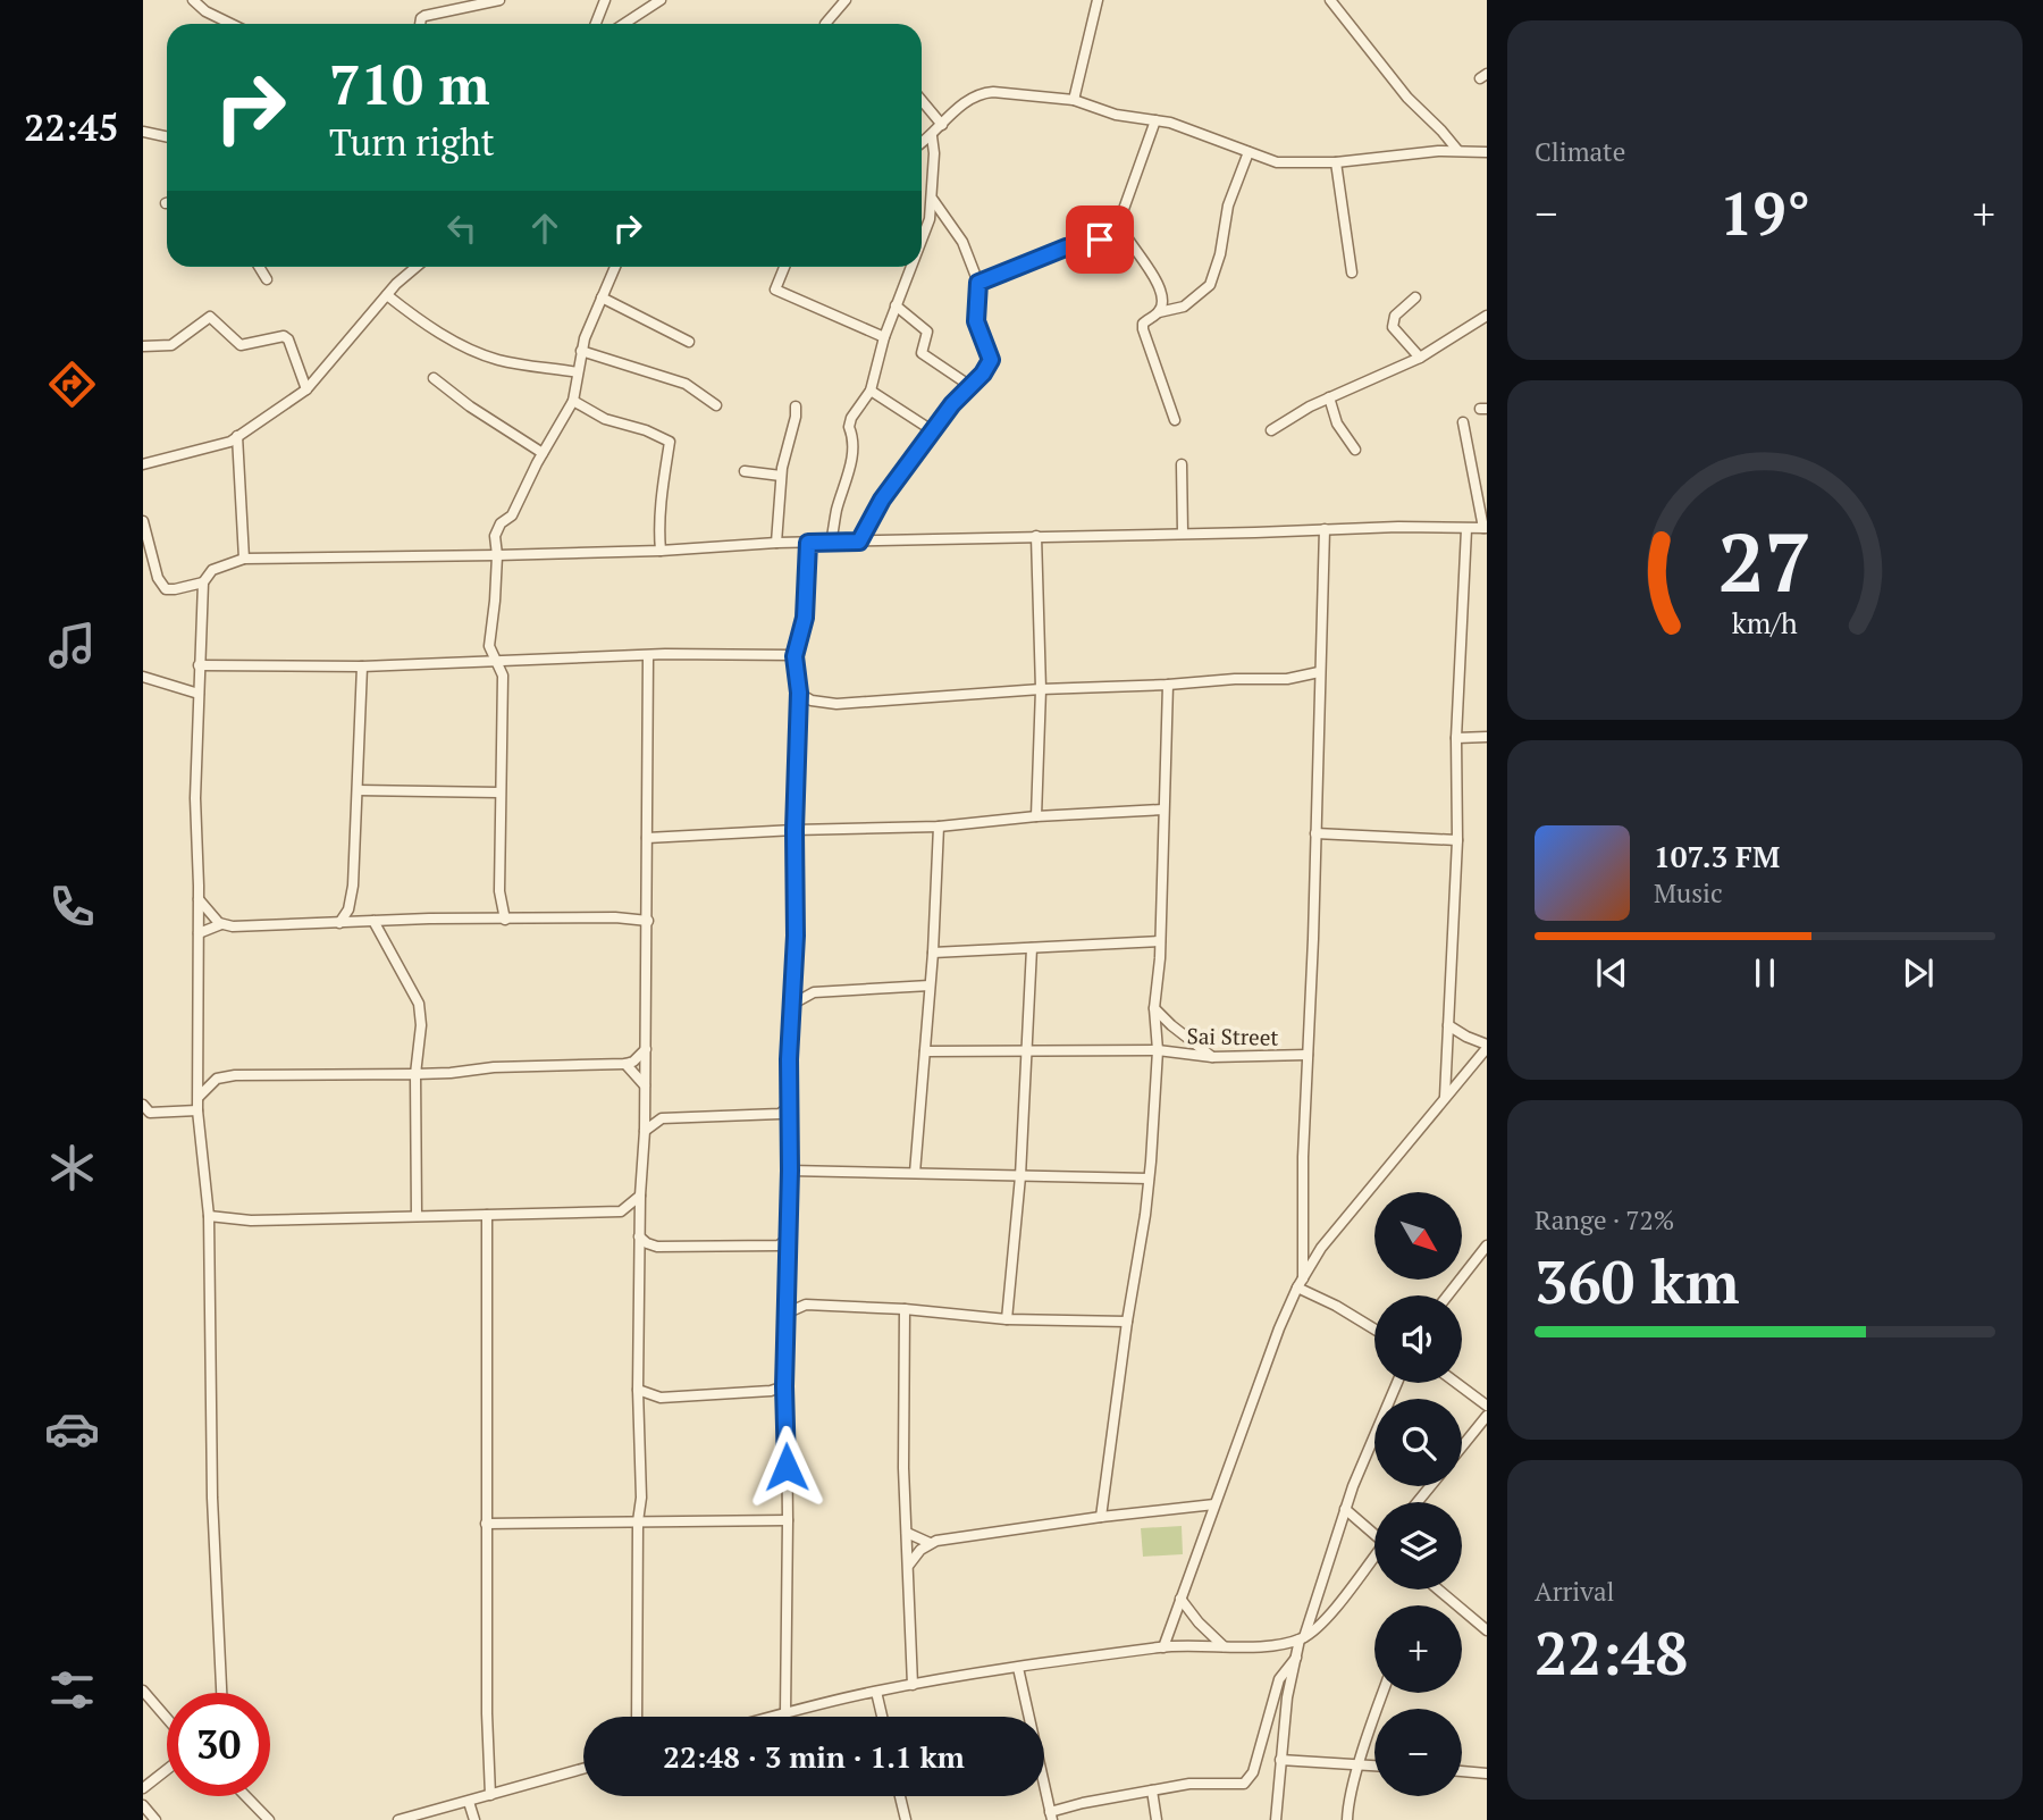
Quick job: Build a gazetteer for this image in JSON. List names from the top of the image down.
{
  "streets": {
    "street": ["Sai Street"]
  },
  "north": "bottom right",
  "page": {
    "tabs": "22:45",
    "tile": [
      "Climate",
      ["Range · 72%", "360 km"],
      ["Arrival", "22:48"]
    ],
    "turn": ["710 m", "Turn right"],
    "heat": ["−", "19°", "+"],
    "song": ["107.3 FM", "Music"],
    "map_buttons": ["+", "−"],
    "limit": "30",
    "trip": "22:48 · 3 min · 1.1 km",
    "gauge": ["27", "km/h"]
  }
}
